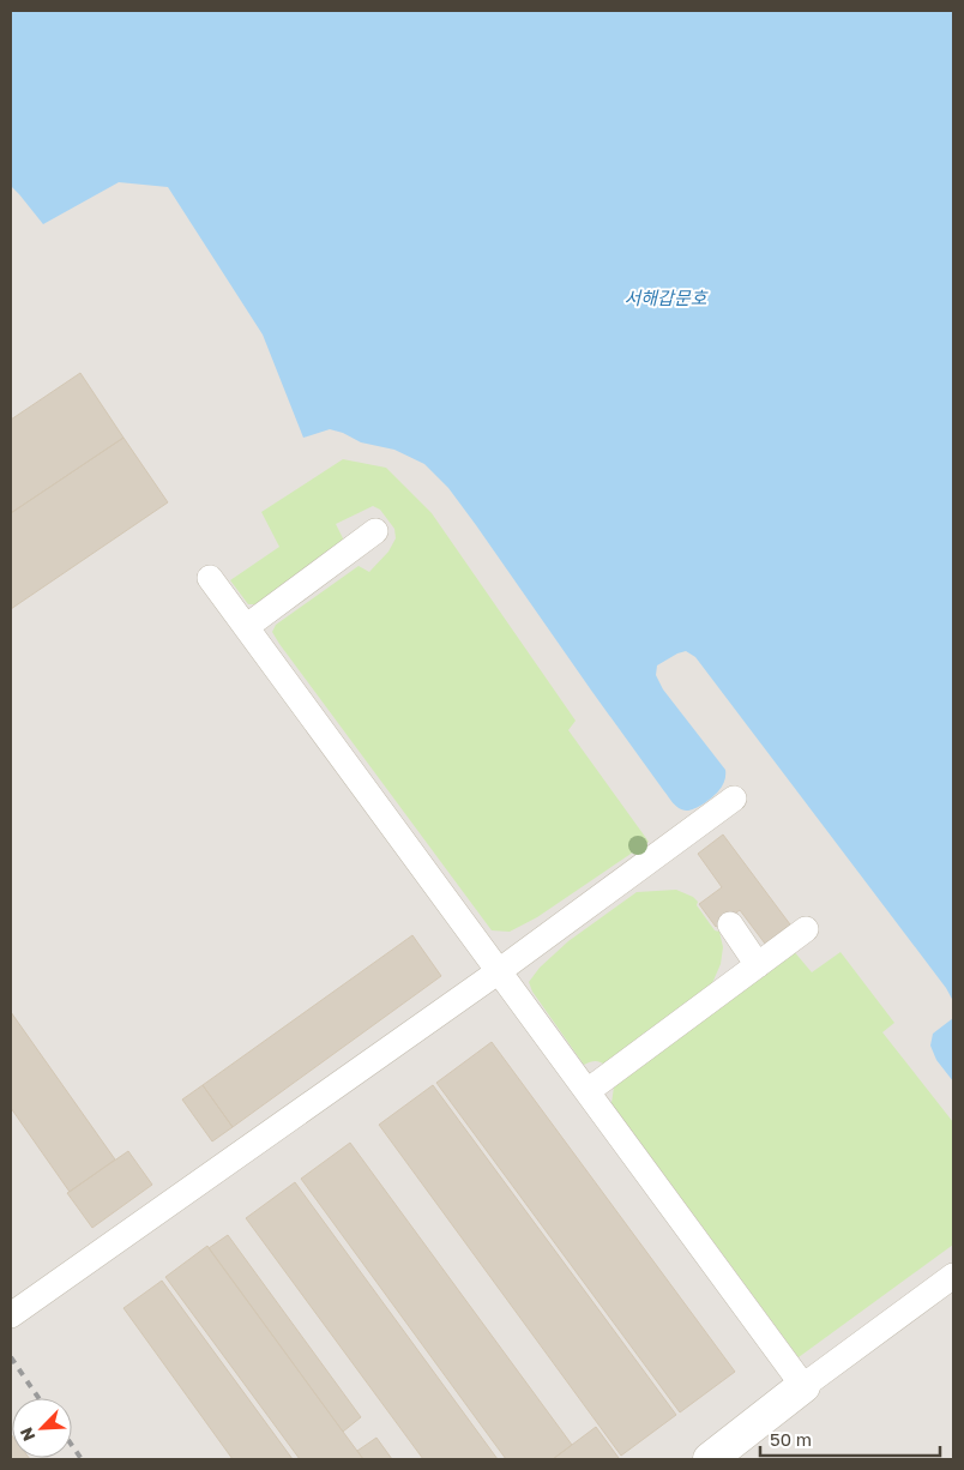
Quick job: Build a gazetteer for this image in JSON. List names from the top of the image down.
{
  "water": ["서해갑문호"],
  "scale_bar": "50 m",
  "north": "bottom left"
}
